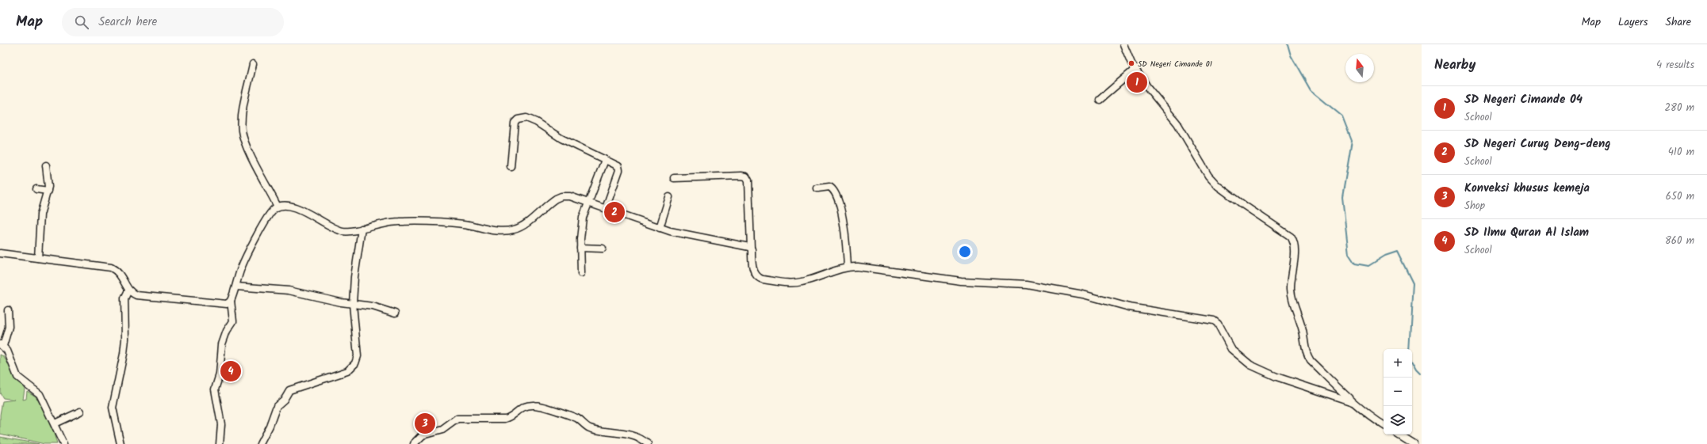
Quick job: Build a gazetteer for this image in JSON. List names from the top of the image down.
{
  "places": ["SD Negeri Cimande 01"],
  "north": "top",
  "page": {
    "header": "Map",
    "search": "Search here",
    "nav": ["Map", "Layers", "Share"],
    "heading": ["Nearby", "4 results"],
    "pins": [
      "1",
      "2",
      "4",
      "3"
    ],
    "list": [
      {
        "mark": "1",
        "name": "SD Negeri Cimande 04",
        "note": "School",
        "value": "280 m"
      },
      {
        "mark": "2",
        "name": "SD Negeri Curug Deng-deng",
        "note": "School",
        "value": "410 m"
      },
      {
        "mark": "3",
        "name": "Konveksi khusus kemeja",
        "note": "Shop",
        "value": "650 m"
      },
      {
        "mark": "4",
        "name": "SD Ilmu Quran Al Islam",
        "note": "School",
        "value": "860 m"
      }
    ],
    "map_buttons": ["+", "−"]
  }
}
